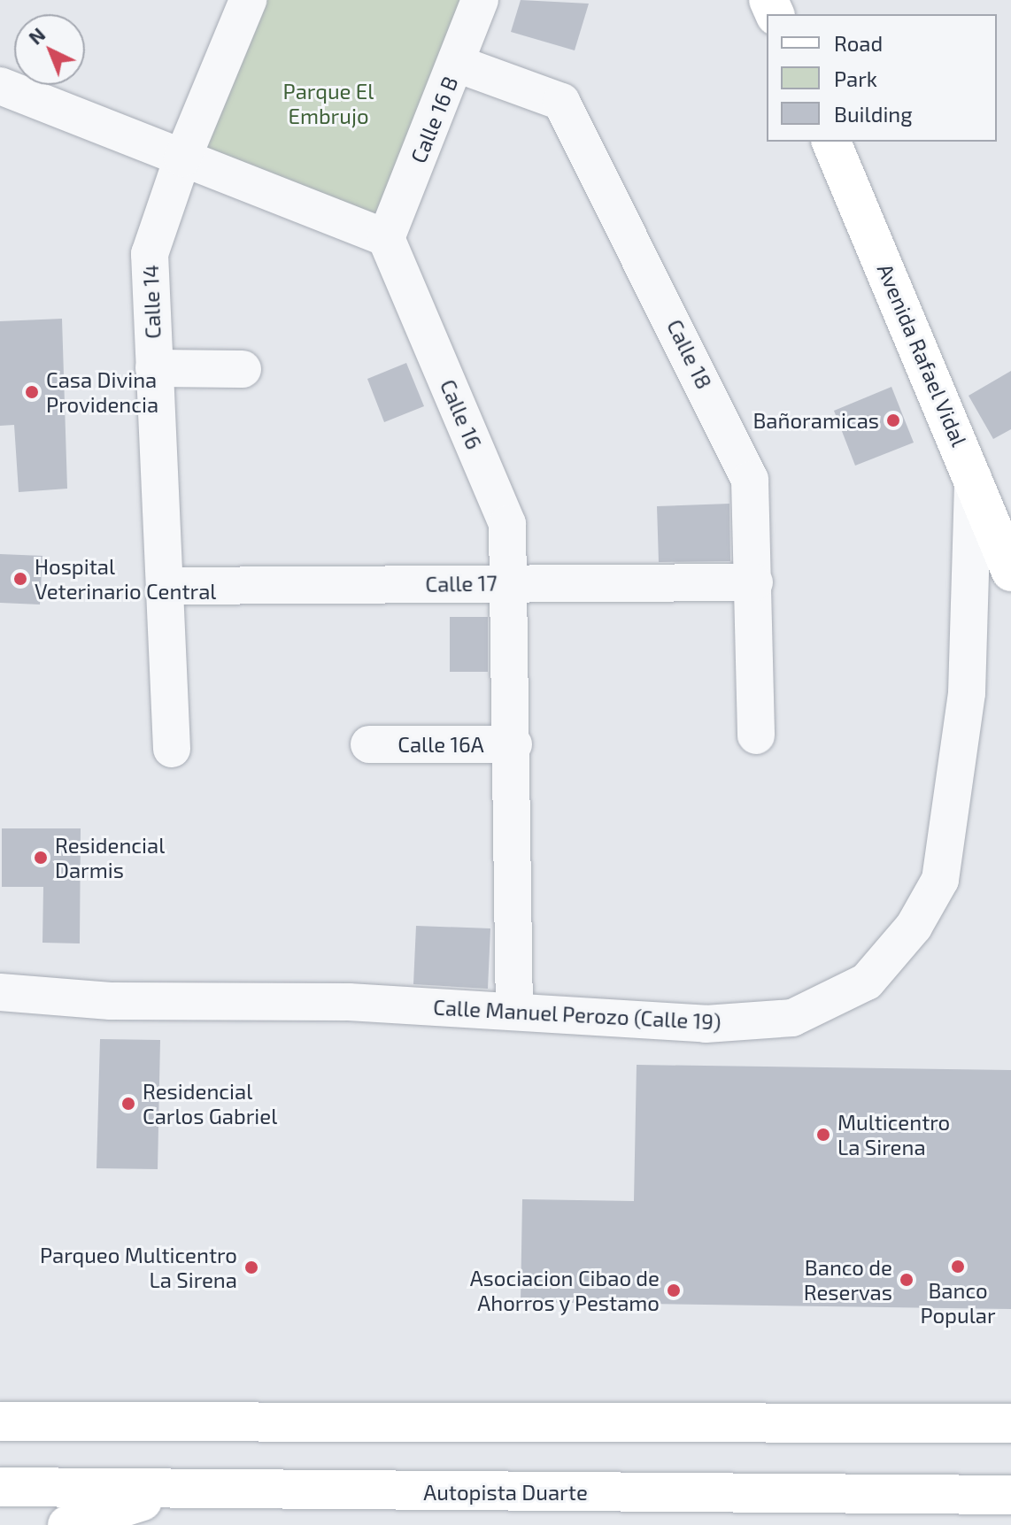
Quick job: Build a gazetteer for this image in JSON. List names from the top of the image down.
{
  "streets": {
    "main road": ["Avenida Rafael Vidal", "Autopista Duarte"],
    "street": [
      "Calle 16 B",
      "Calle 14",
      "Calle 18",
      "Calle 16",
      "Calle 17",
      "Calle 16A",
      "Calle Manuel Perozo (Calle 19)"
    ]
  },
  "crossings": [
    ["Calle 16 B", "Calle 18"],
    ["Calle 16 B", "Calle 16"],
    ["Calle 14", "Calle 17"],
    ["Calle 18", "Calle 17"],
    ["Avenida Rafael Vidal", "Calle Manuel Perozo (Calle 19)"],
    ["Calle 16", "Calle 17"],
    ["Calle 16", "Calle 16A"],
    ["Calle 16", "Calle Manuel Perozo (Calle 19)"]
  ],
  "parks": ["Parque El Embrujo"],
  "places": [
    "Casa Divina Providencia",
    "Bañoramicas",
    "Hospital Veterinario Central",
    "Residencial Darmis",
    "Residencial Carlos Gabriel",
    "Multicentro La Sirena",
    "Banco Popular",
    "Parqueo Multicentro La Sirena",
    "Banco de Reservas",
    "Asociacion Cibao de Ahorros y Pestamo"
  ],
  "legend": ["Road", "Park", "Building"],
  "north": "top left"
}
